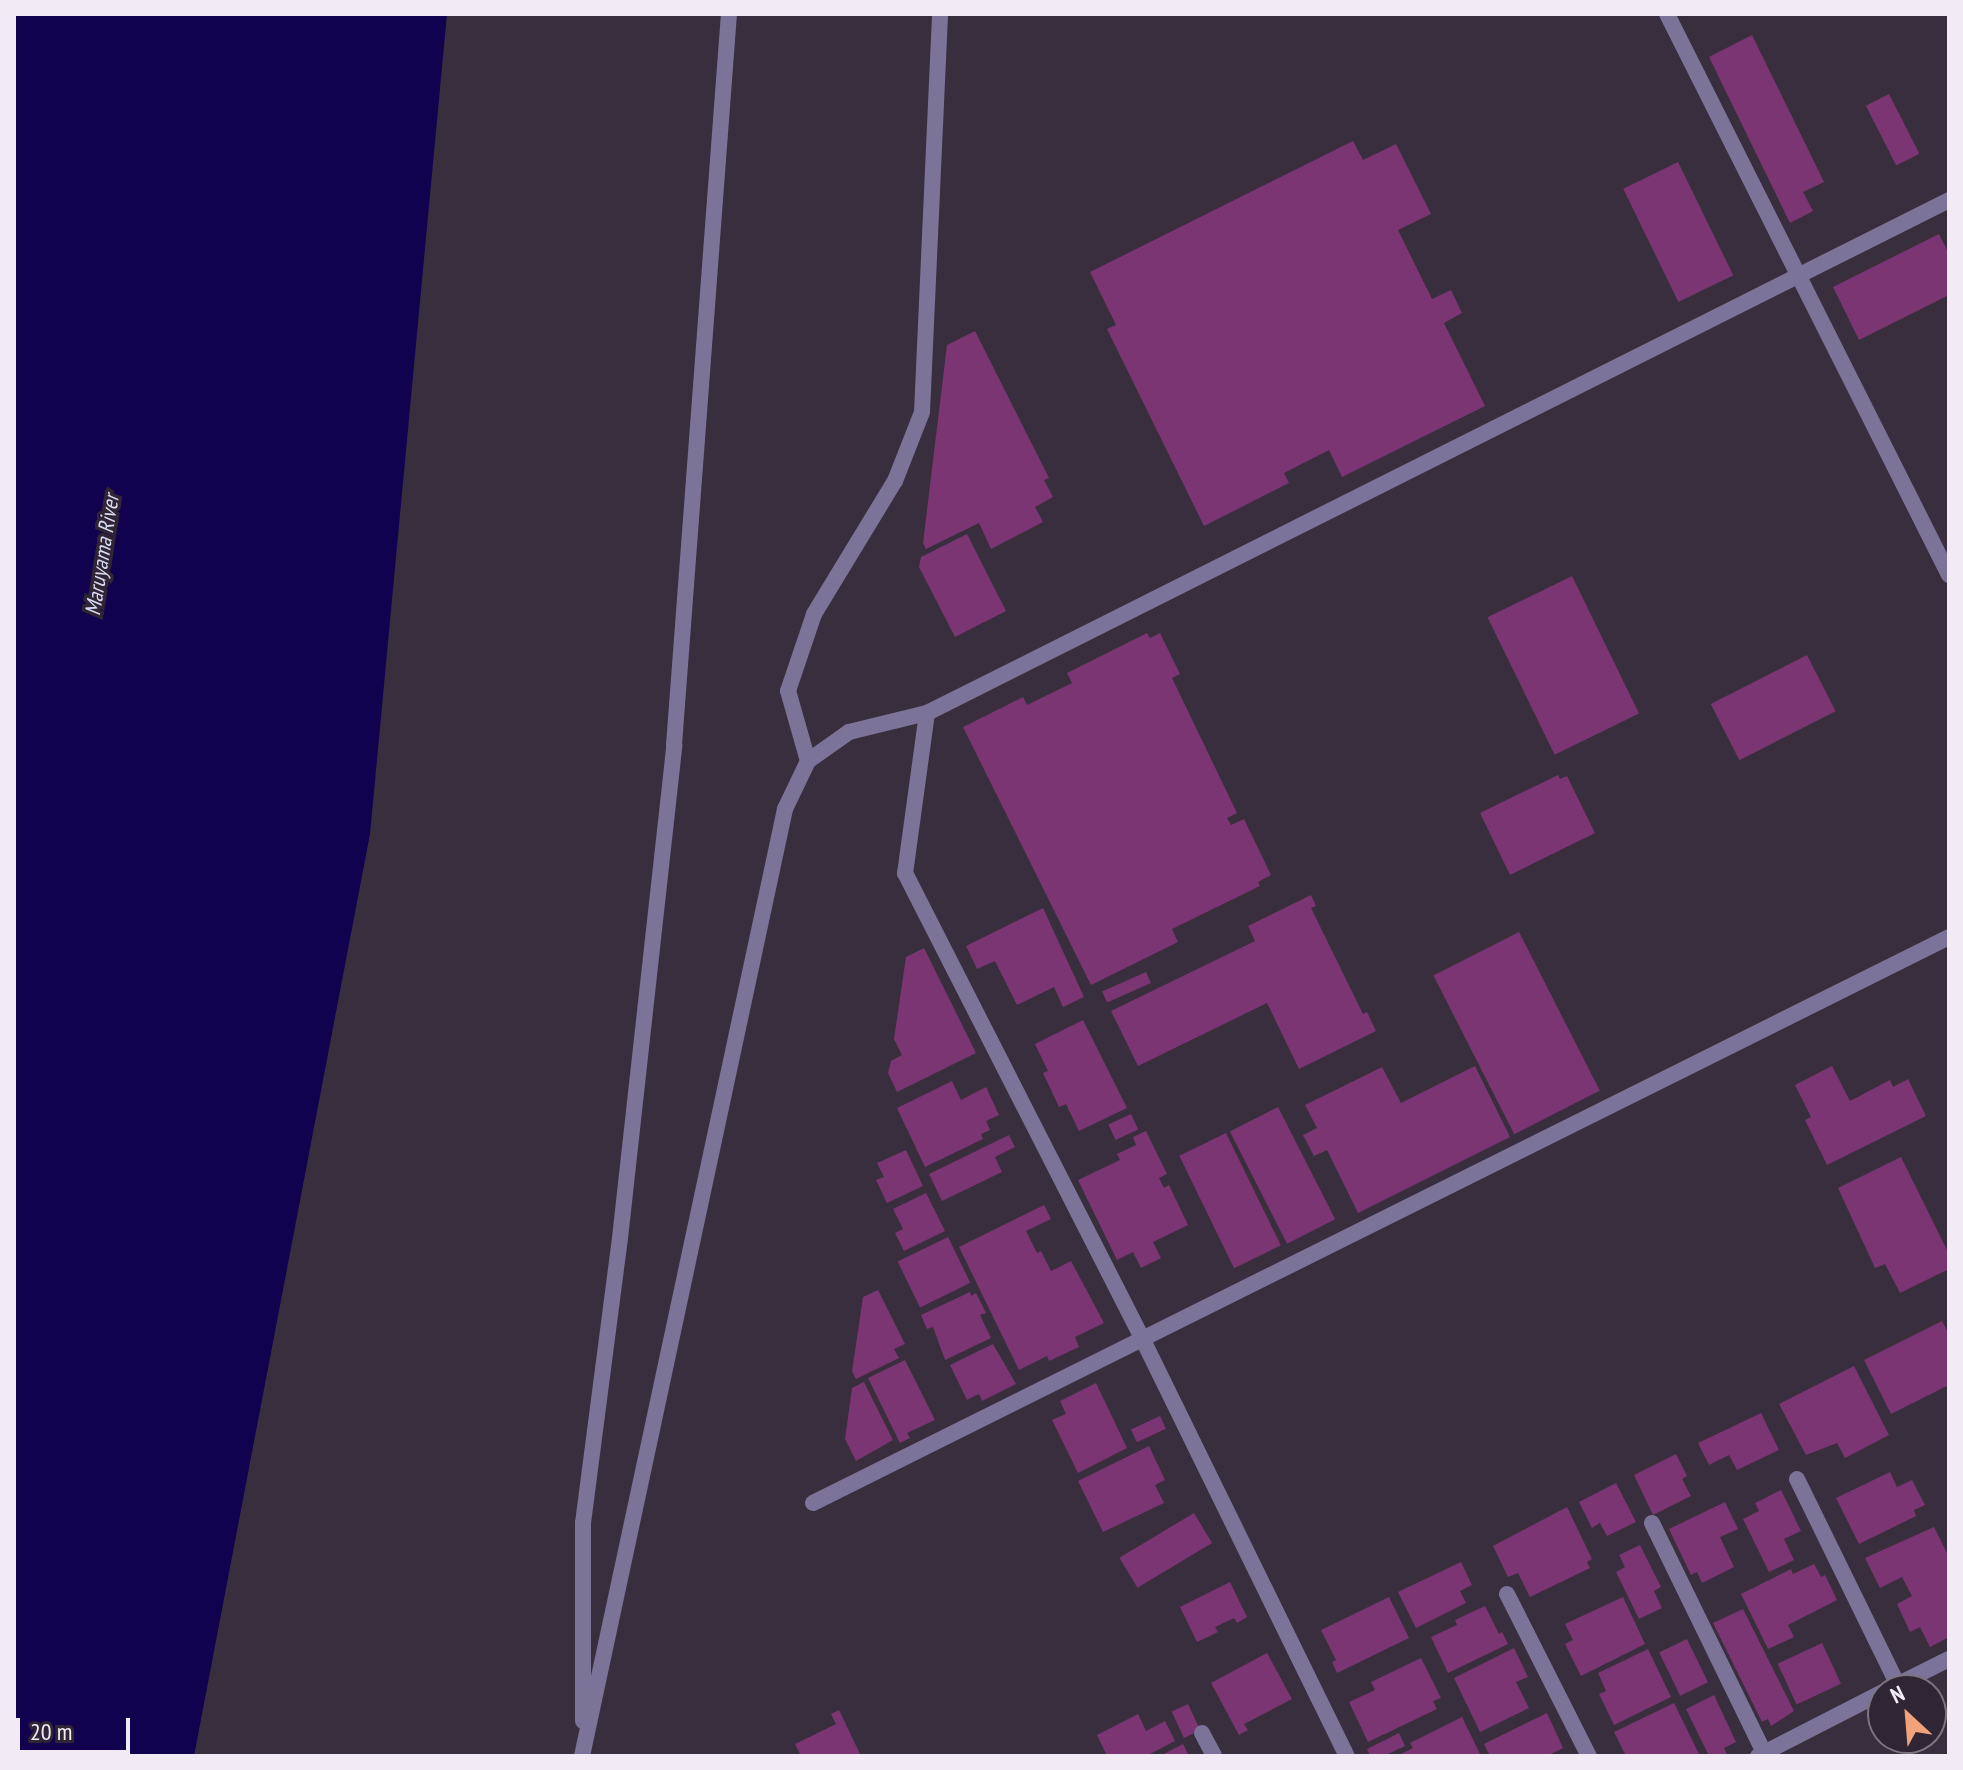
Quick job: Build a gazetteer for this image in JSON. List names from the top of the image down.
{
  "water": ["Maruyama River"],
  "scale_bar": "20 m",
  "north": "top left"
}
